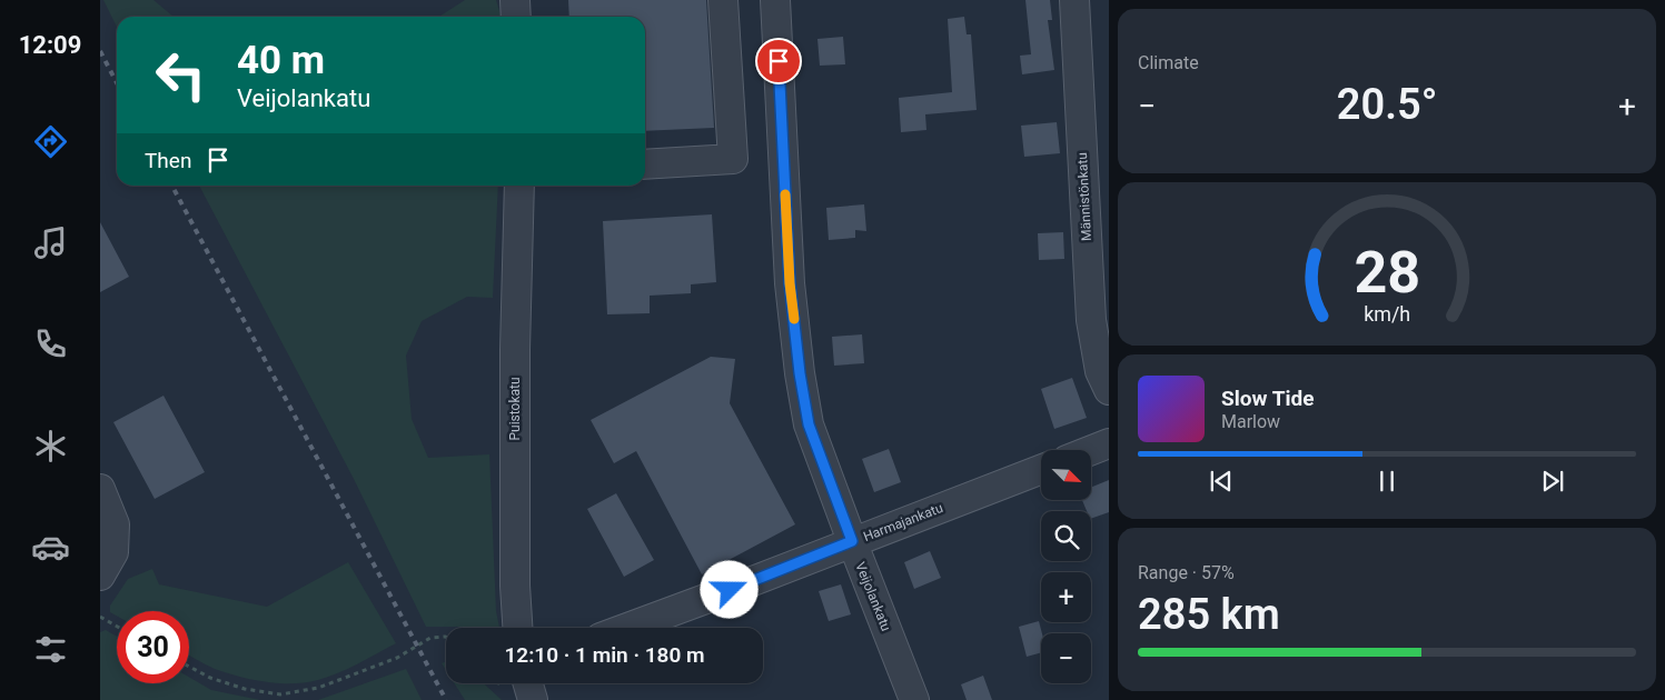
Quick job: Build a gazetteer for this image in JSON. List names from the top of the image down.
{
  "streets": {
    "street": [
      "Männistönkatu",
      "Puistokatu",
      "Harmajankatu",
      "Veijolankatu"
    ]
  },
  "crossings": [
    ["Harmajankatu", "Veijolankatu"]
  ],
  "north": "bottom right",
  "page": {
    "tabs": "12:09",
    "tile": [
      "Climate",
      ["Range · 57%", "285 km"]
    ],
    "turn": ["40 m", "Veijolankatu"],
    "heat": ["−", "20.5°", "+"],
    "then": "Then",
    "song": ["Slow Tide", "Marlow"],
    "map_buttons": ["+", "−"],
    "limit": "30",
    "trip": "12:10 · 1 min · 180 m",
    "gauge": ["28", "km/h"]
  }
}
